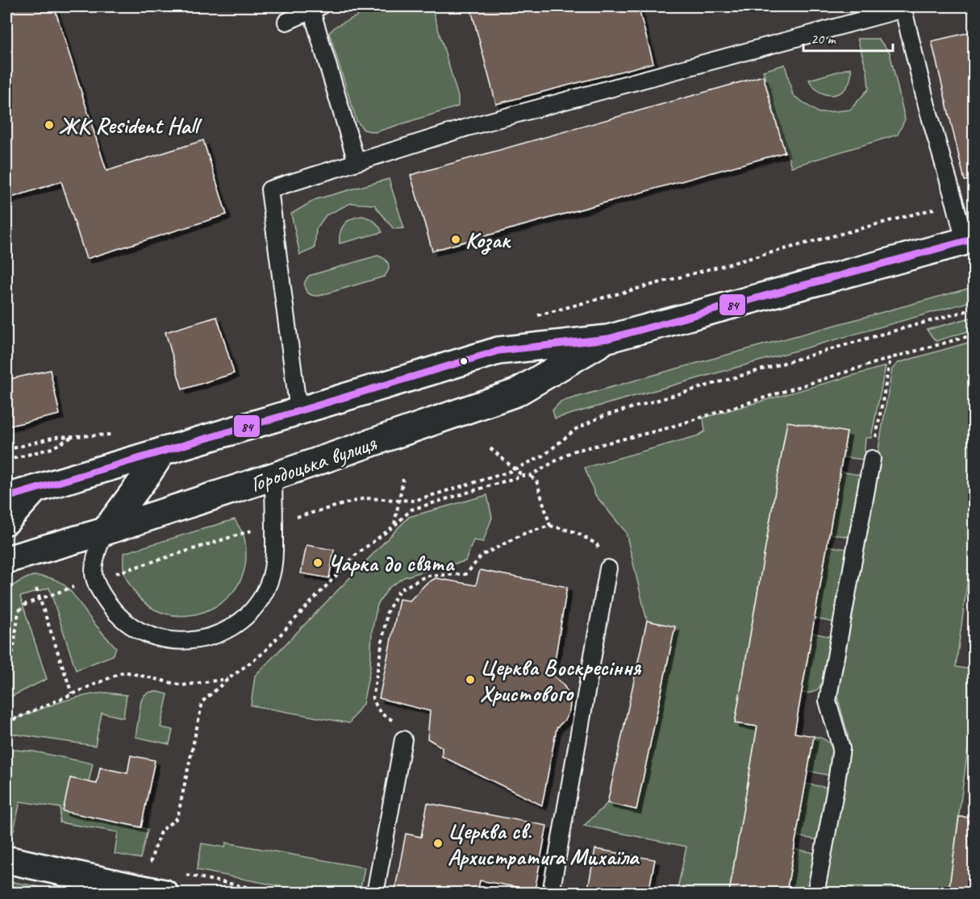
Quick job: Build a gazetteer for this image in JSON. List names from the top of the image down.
{
  "streets": {
    "main road": ["Городоцька вулиця"]
  },
  "places": [
    "ЖК Resident Hall",
    "Козак",
    "Чарка до свята",
    "Церква Воскресіння Христового",
    "Церква св. Архистратига Михаїла"
  ],
  "lines": ["transit line 84"],
  "scale_bar": "20 m"
}
